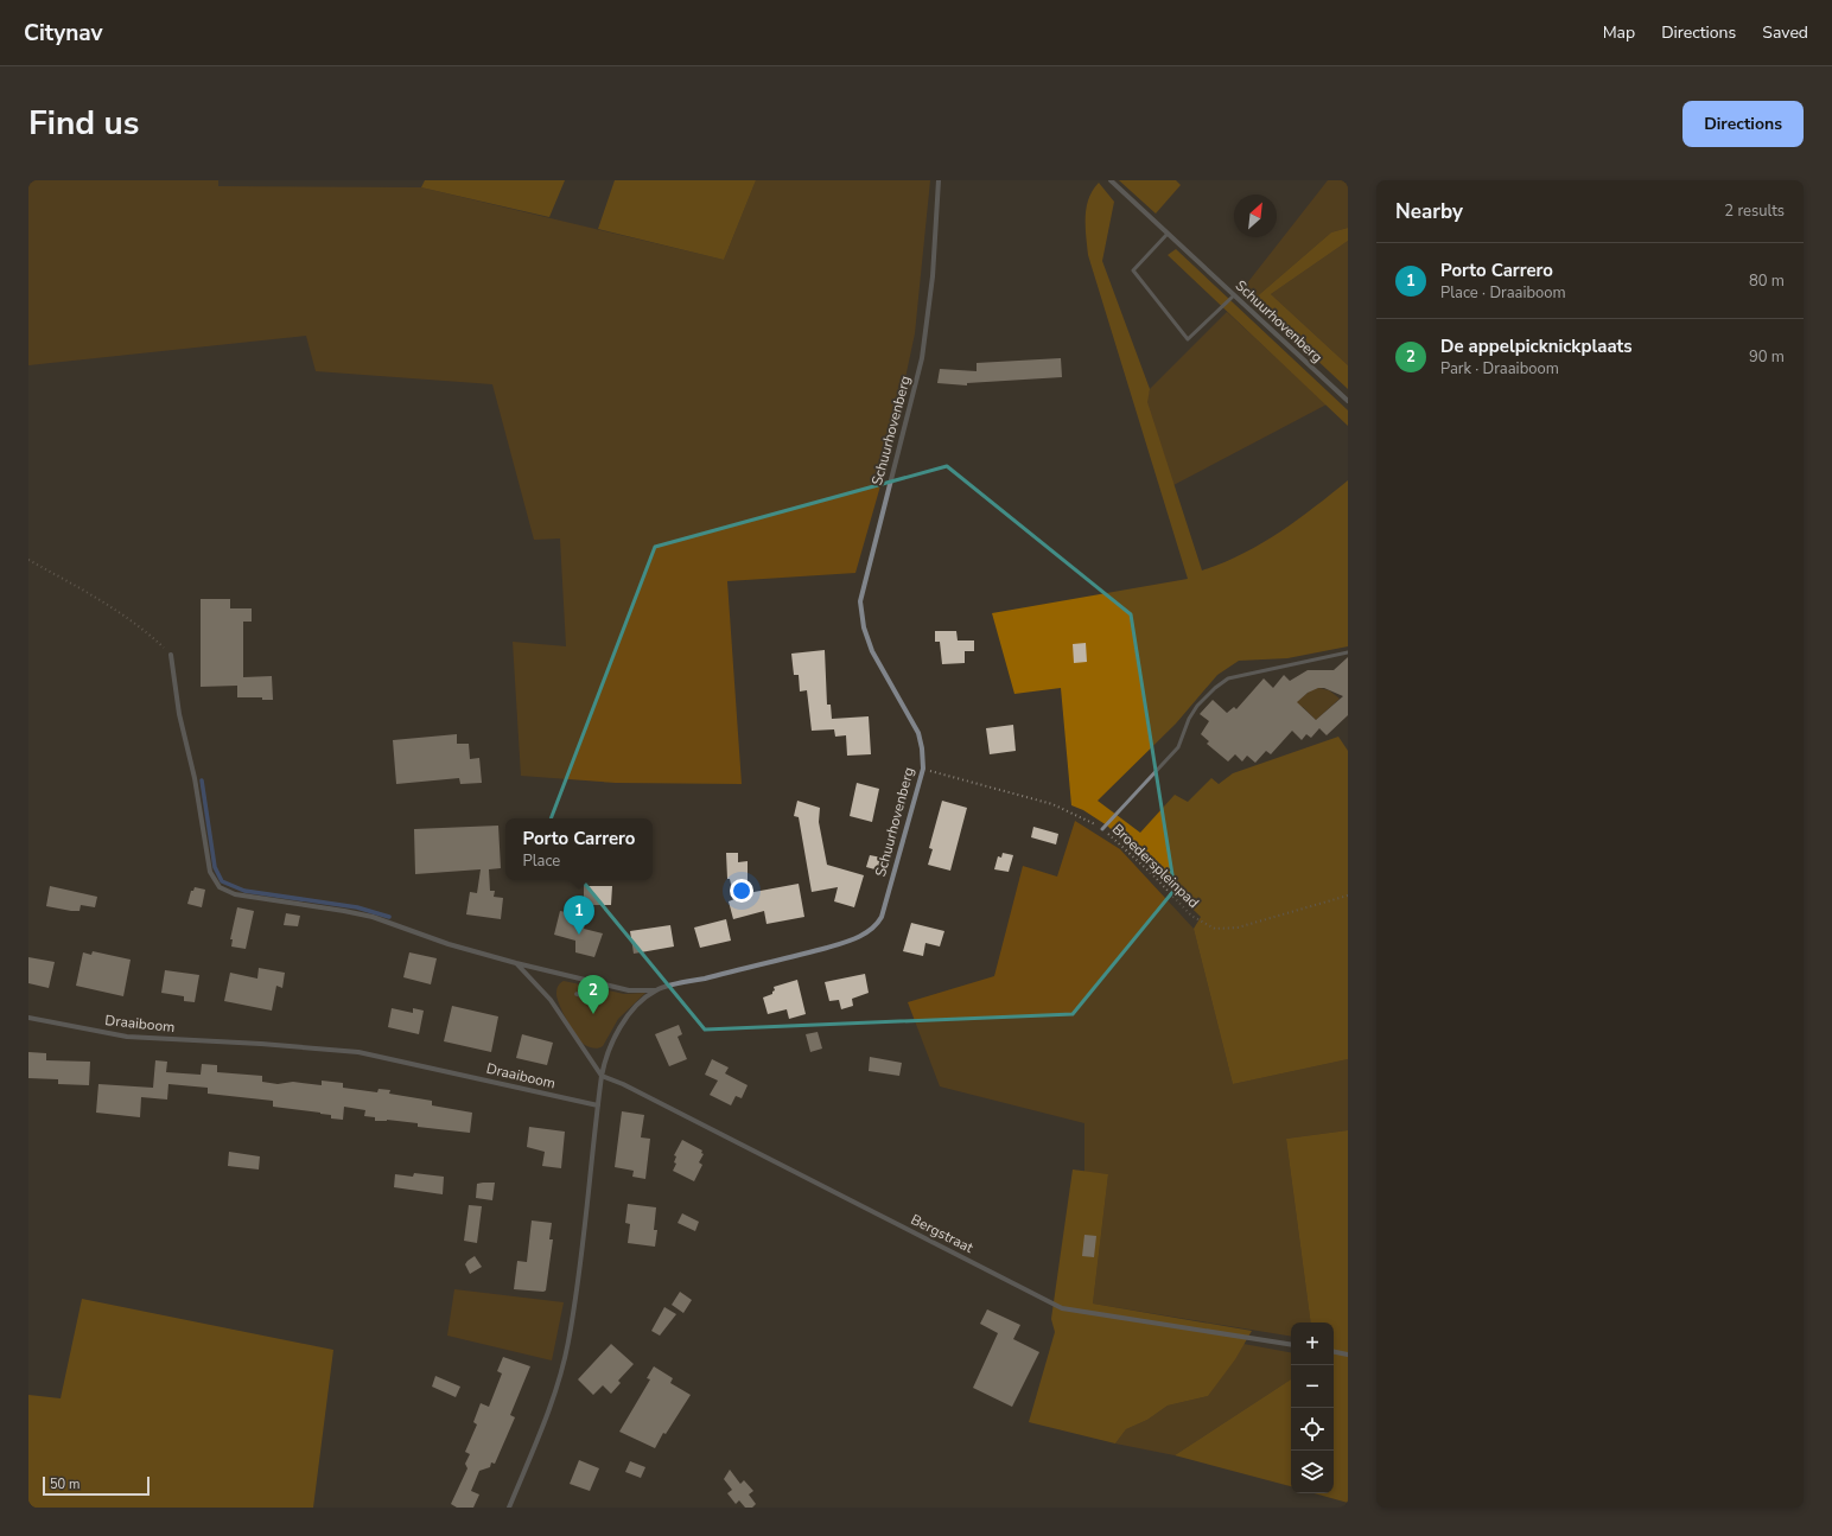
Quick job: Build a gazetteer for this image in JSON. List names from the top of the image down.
{
  "streets": {
    "street": ["Schuurhovenberg", "Draaiboom", "Bergstraat"],
    "path": ["Broederspleinpad"]
  },
  "crossings": [
    ["Schuurhovenberg", "Broederspleinpad"],
    ["Schuurhovenberg", "Draaiboom"],
    ["Schuurhovenberg", "Bergstraat"]
  ],
  "scale_bar": "50 m",
  "north": "top right",
  "page": {
    "header": "Citynav",
    "nav": ["Map", "Directions", "Saved"],
    "title": "Find us",
    "buttons": "Directions",
    "heading": ["Nearby", "2 results"],
    "list": [
      {
        "mark": "1",
        "name": "Porto Carrero",
        "note": "Place · Draaiboom",
        "value": "80 m"
      },
      {
        "mark": "2",
        "name": "De appelpicknickplaats",
        "note": "Park · Draaiboom",
        "value": "90 m"
      }
    ],
    "popup": ["Porto Carrero", "Place"],
    "pins": ["1", "2"],
    "map_buttons": ["+", "−"],
    "scale": "50 m"
  }
}
